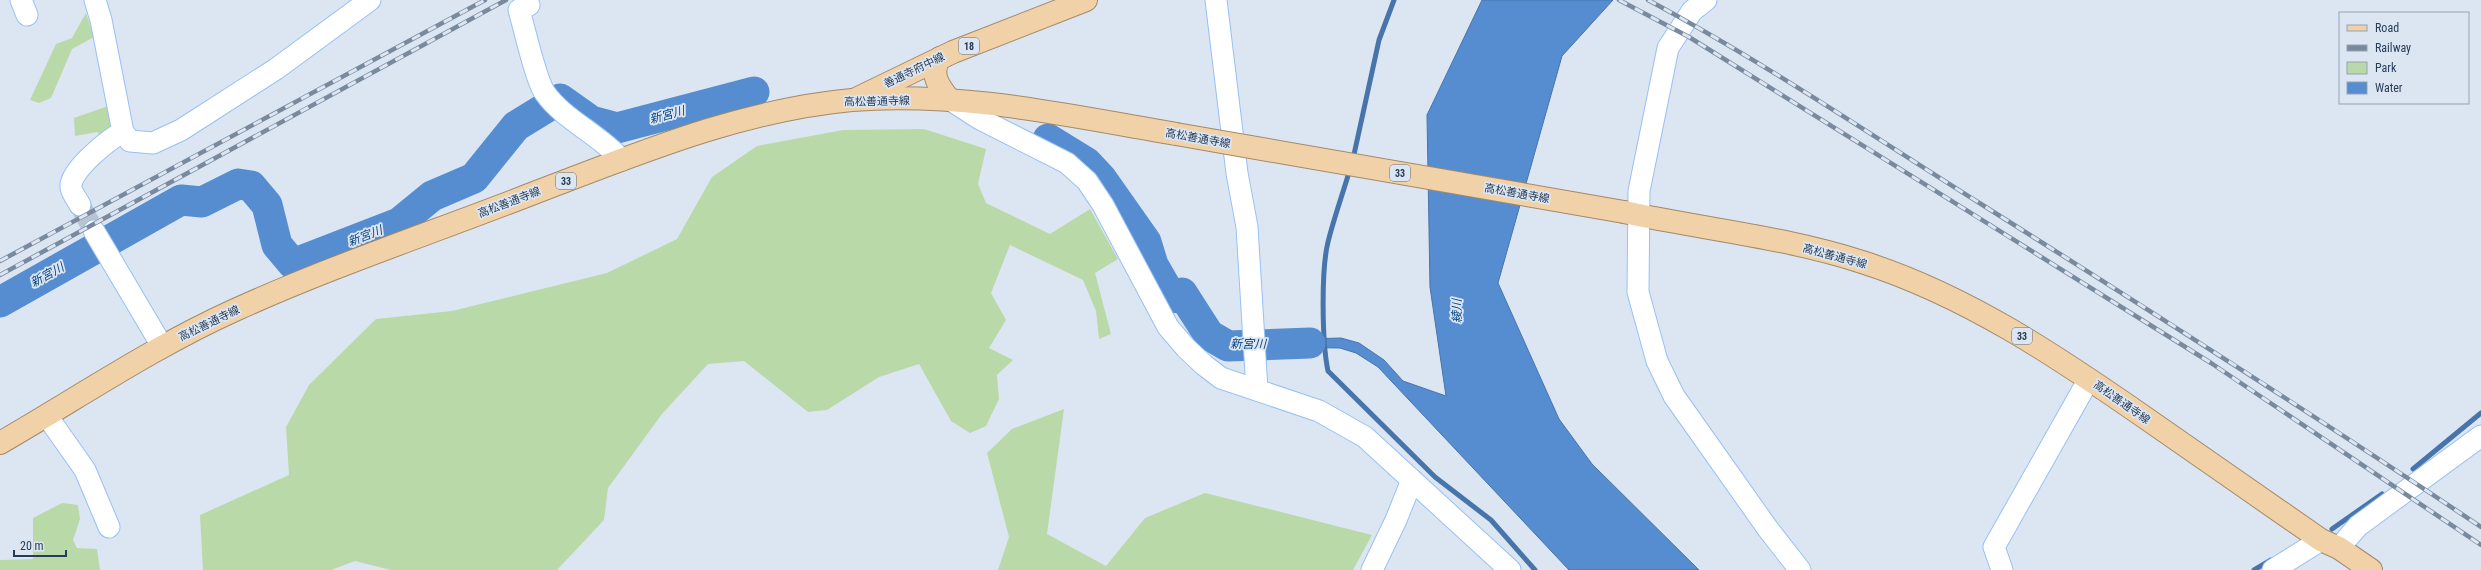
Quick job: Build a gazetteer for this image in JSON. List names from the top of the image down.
{
  "streets": {
    "main road": [
      "18",
      "善通寺府中線",
      "高松善通寺線",
      "33"
    ]
  },
  "crossings": [
    ["善通寺府中線", "高松善通寺線"]
  ],
  "water": ["新宮川", "綾川"],
  "legend": [
    "Road",
    "Railway",
    "Park",
    "Water"
  ],
  "scale_bar": "20 m"
}
